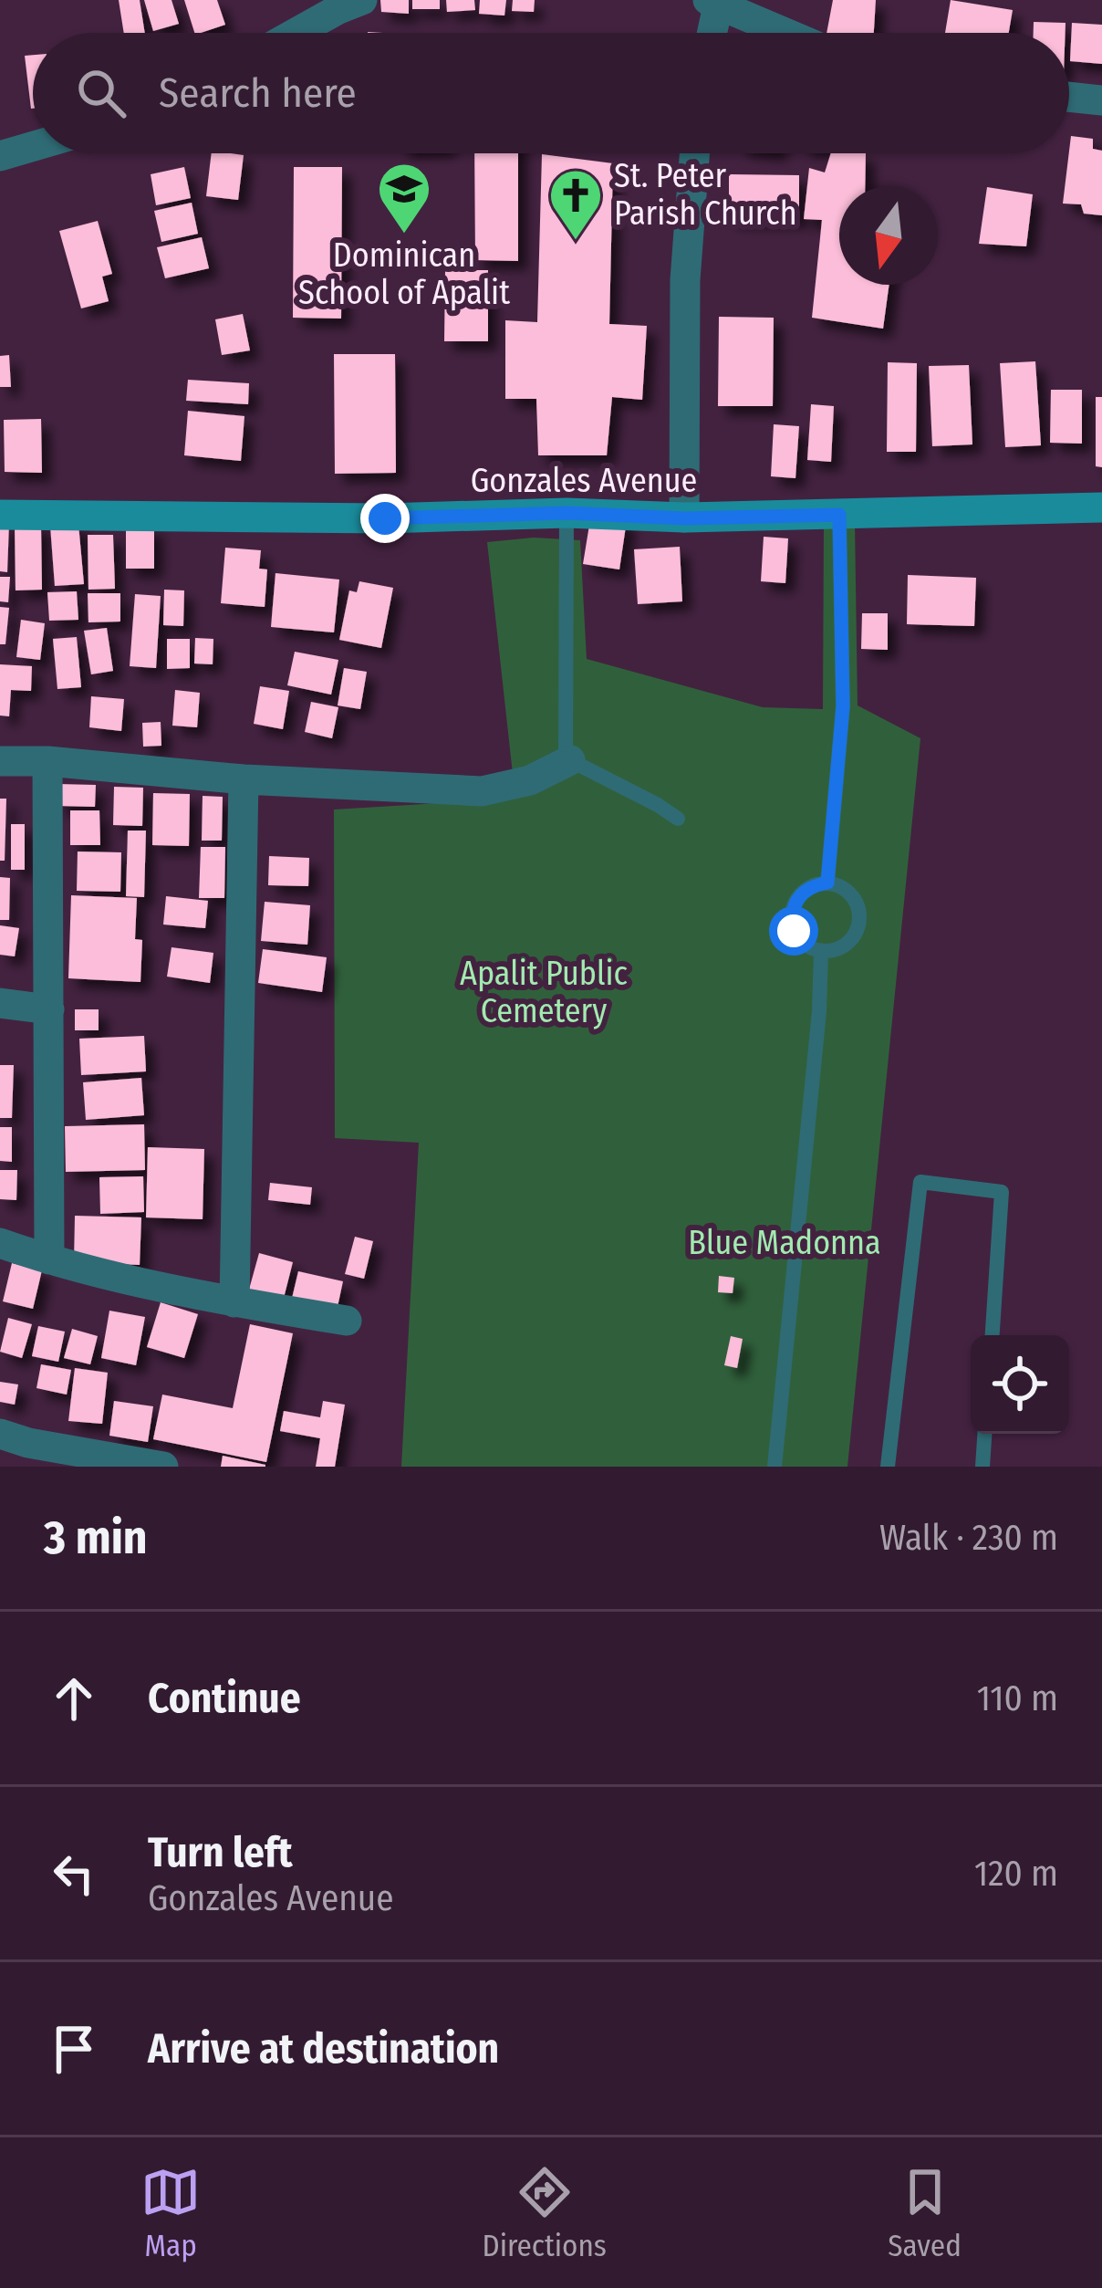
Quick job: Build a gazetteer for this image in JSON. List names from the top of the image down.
{
  "streets": {
    "main road": ["Gonzales Avenue"]
  },
  "parks": ["Apalit Public Cemetery", "Blue Madonna"],
  "places": {
    "school or university": ["Dominican School of Apalit"],
    "church": ["St. Peter Parish Church"]
  },
  "north": "bottom",
  "page": {
    "search": "Search here",
    "heading": ["3 min", "Walk · 230 m"],
    "list": [
      ["Continue", "110 m"],
      ["Turn left", "Gonzales Avenue", "120 m"],
      "Arrive at destination"
    ],
    "nav": ["Map", "Directions", "Saved"]
  }
}
